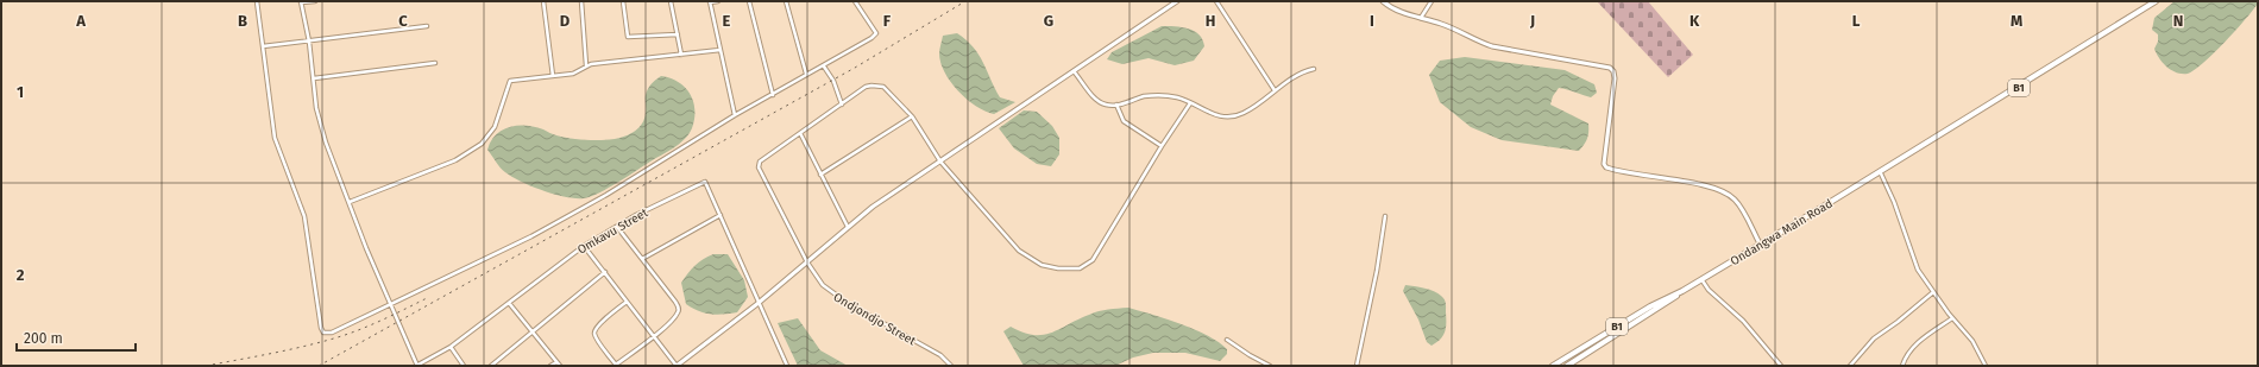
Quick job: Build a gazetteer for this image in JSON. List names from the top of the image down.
{
  "streets": {
    "main road": ["B1", "Ondangwa Main Road"],
    "street": ["Omkavu Street", "Ondjondjo Street"]
  },
  "crossings": [
    ["B1", "Ondangwa Main Road"]
  ],
  "scale_bar": "200 m",
  "grid": {
    "columns": [
      "A",
      "B",
      "C",
      "D",
      "E",
      "F",
      "G",
      "H",
      "I",
      "J",
      "K",
      "L",
      "M",
      "N"
    ],
    "rows": ["1", "2"]
  }
}
